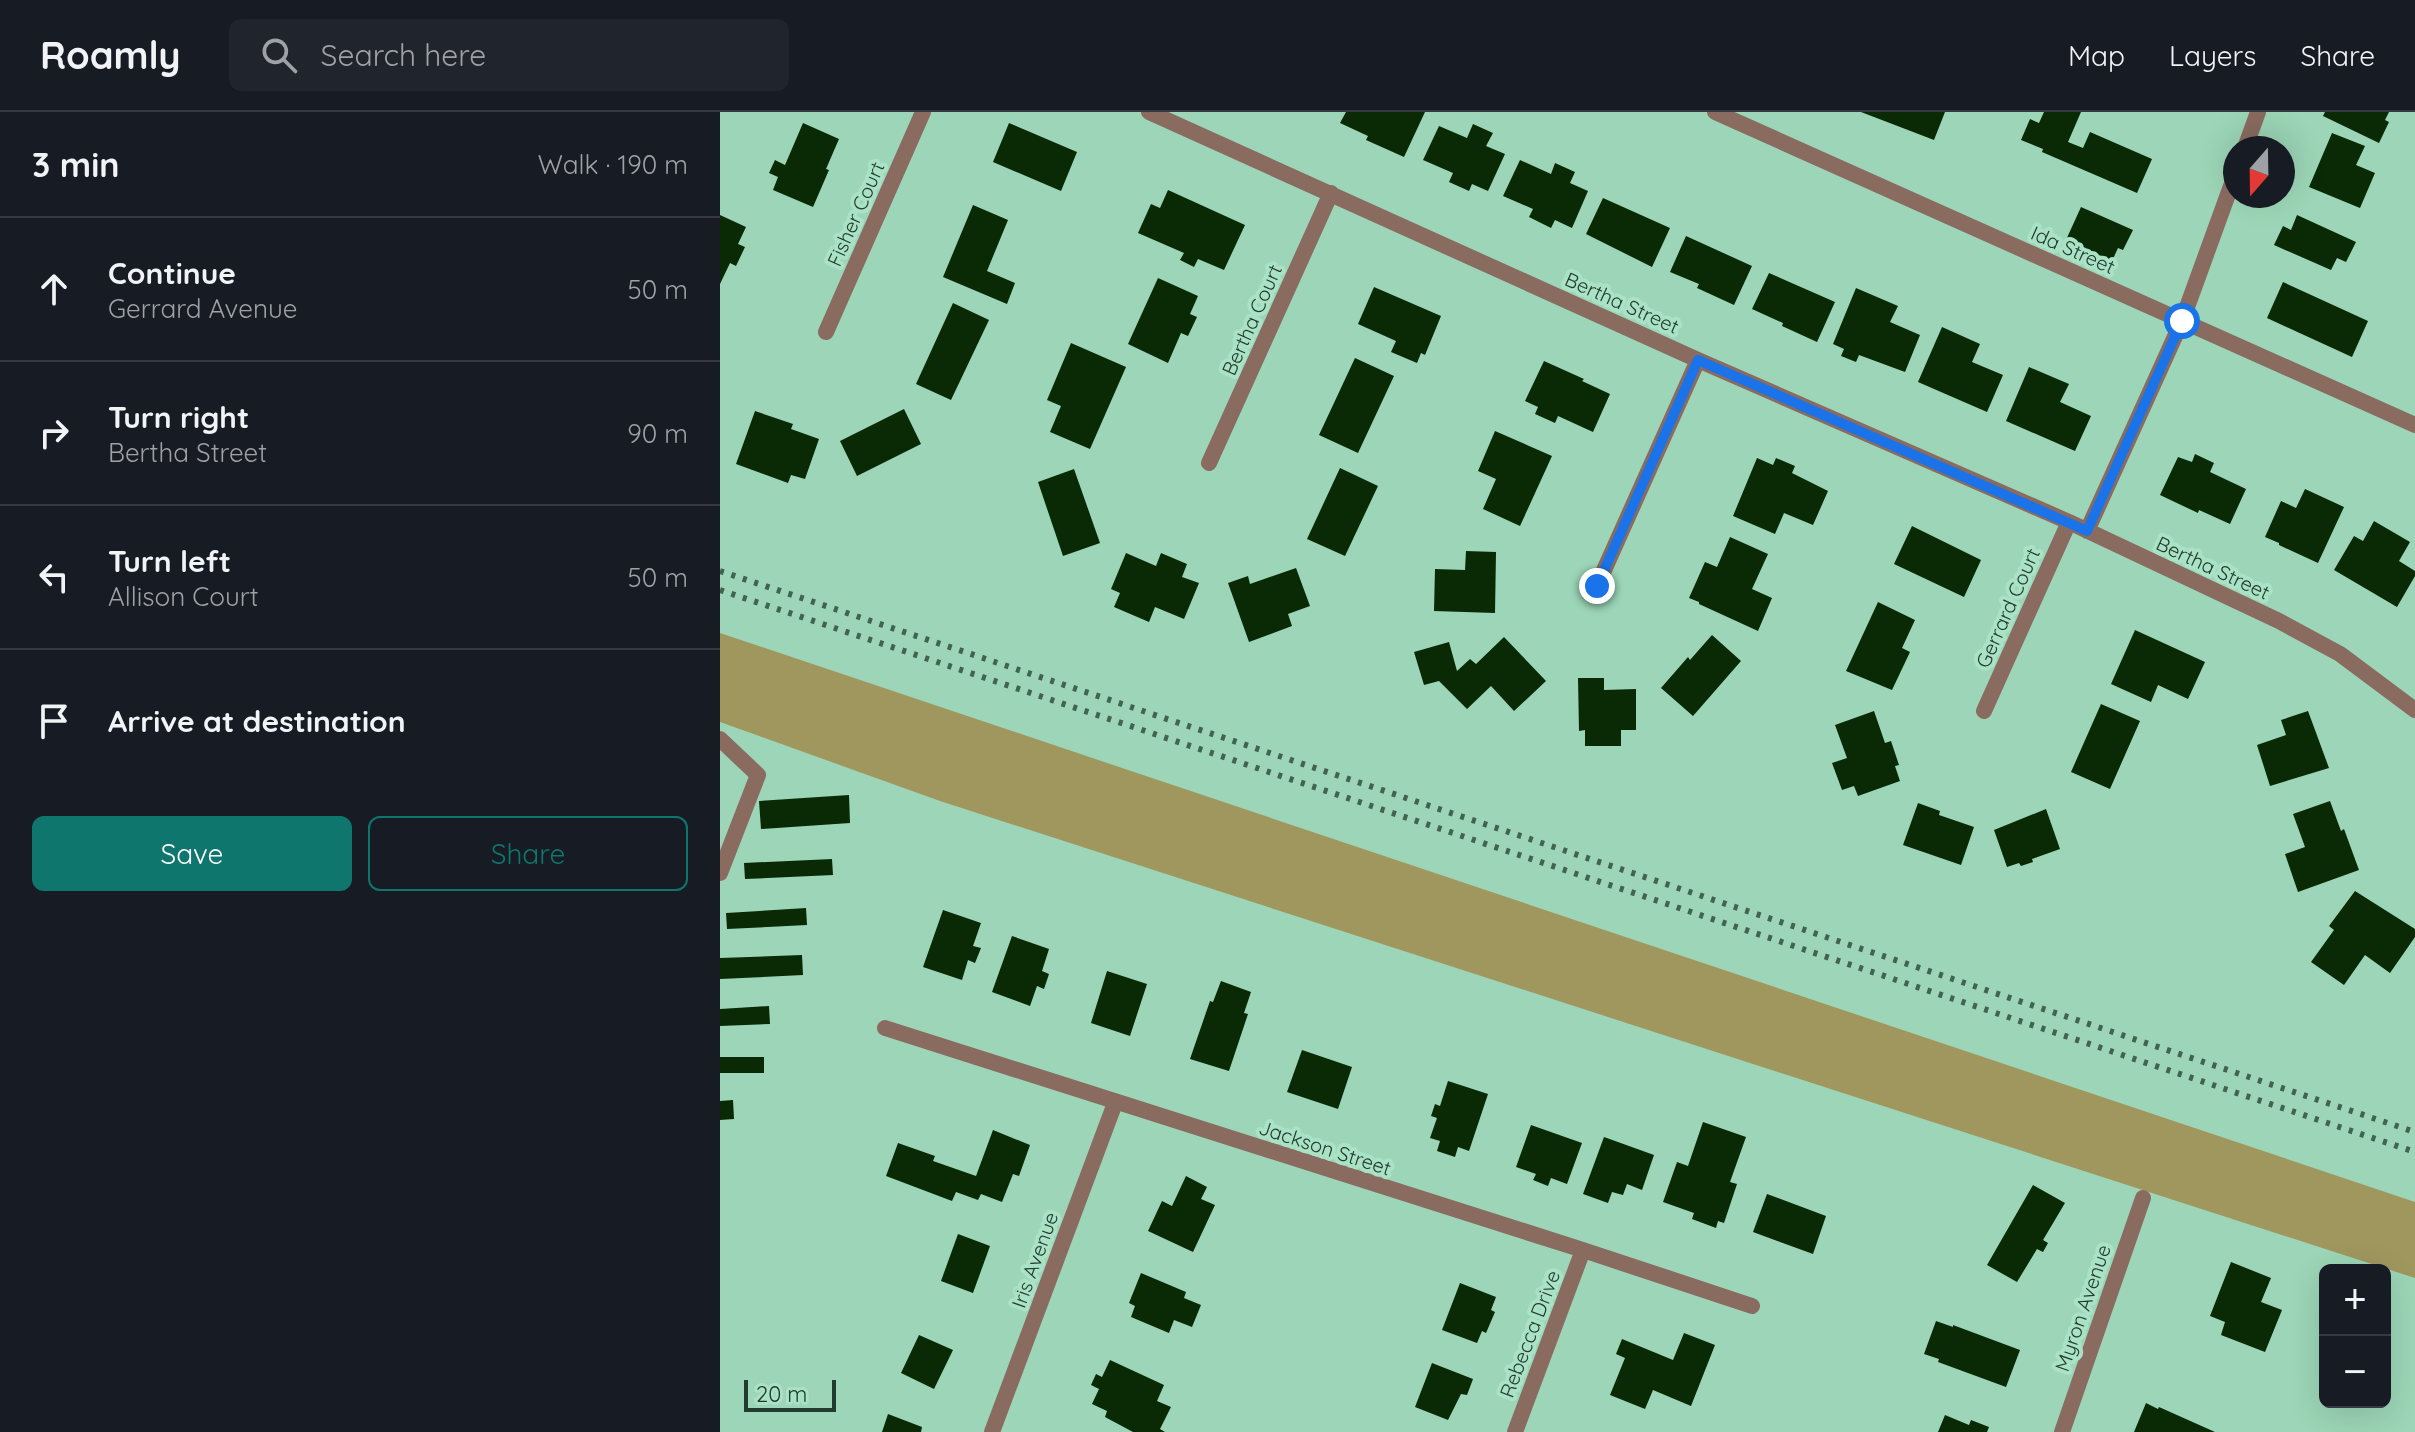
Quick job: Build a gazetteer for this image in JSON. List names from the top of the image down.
{
  "streets": {
    "street": [
      "Fisher Court",
      "Ida Street",
      "Bertha Street",
      "Bertha Court",
      "Gerrard Court",
      "Jackson Street",
      "Iris Avenue",
      "Myron Avenue",
      "Rebecca Drive"
    ]
  },
  "crossings": [
    ["Bertha Street", "Bertha Court"],
    ["Bertha Street", "Gerrard Court"],
    ["Jackson Street", "Iris Avenue"],
    ["Jackson Street", "Rebecca Drive"]
  ],
  "scale_bar": "20 m",
  "north": "bottom",
  "page": {
    "header": "Roamly",
    "search": "Search here",
    "nav": ["Map", "Layers", "Share"],
    "heading": ["3 min", "Walk · 190 m"],
    "list": [
      ["Continue", "Gerrard Avenue", "50 m"],
      ["Turn right", "Bertha Street", "90 m"],
      ["Turn left", "Allison Court", "50 m"],
      "Arrive at destination"
    ],
    "buttons": ["Save", "Share"],
    "map_buttons": ["+", "−"],
    "scale": "20 m"
  }
}
